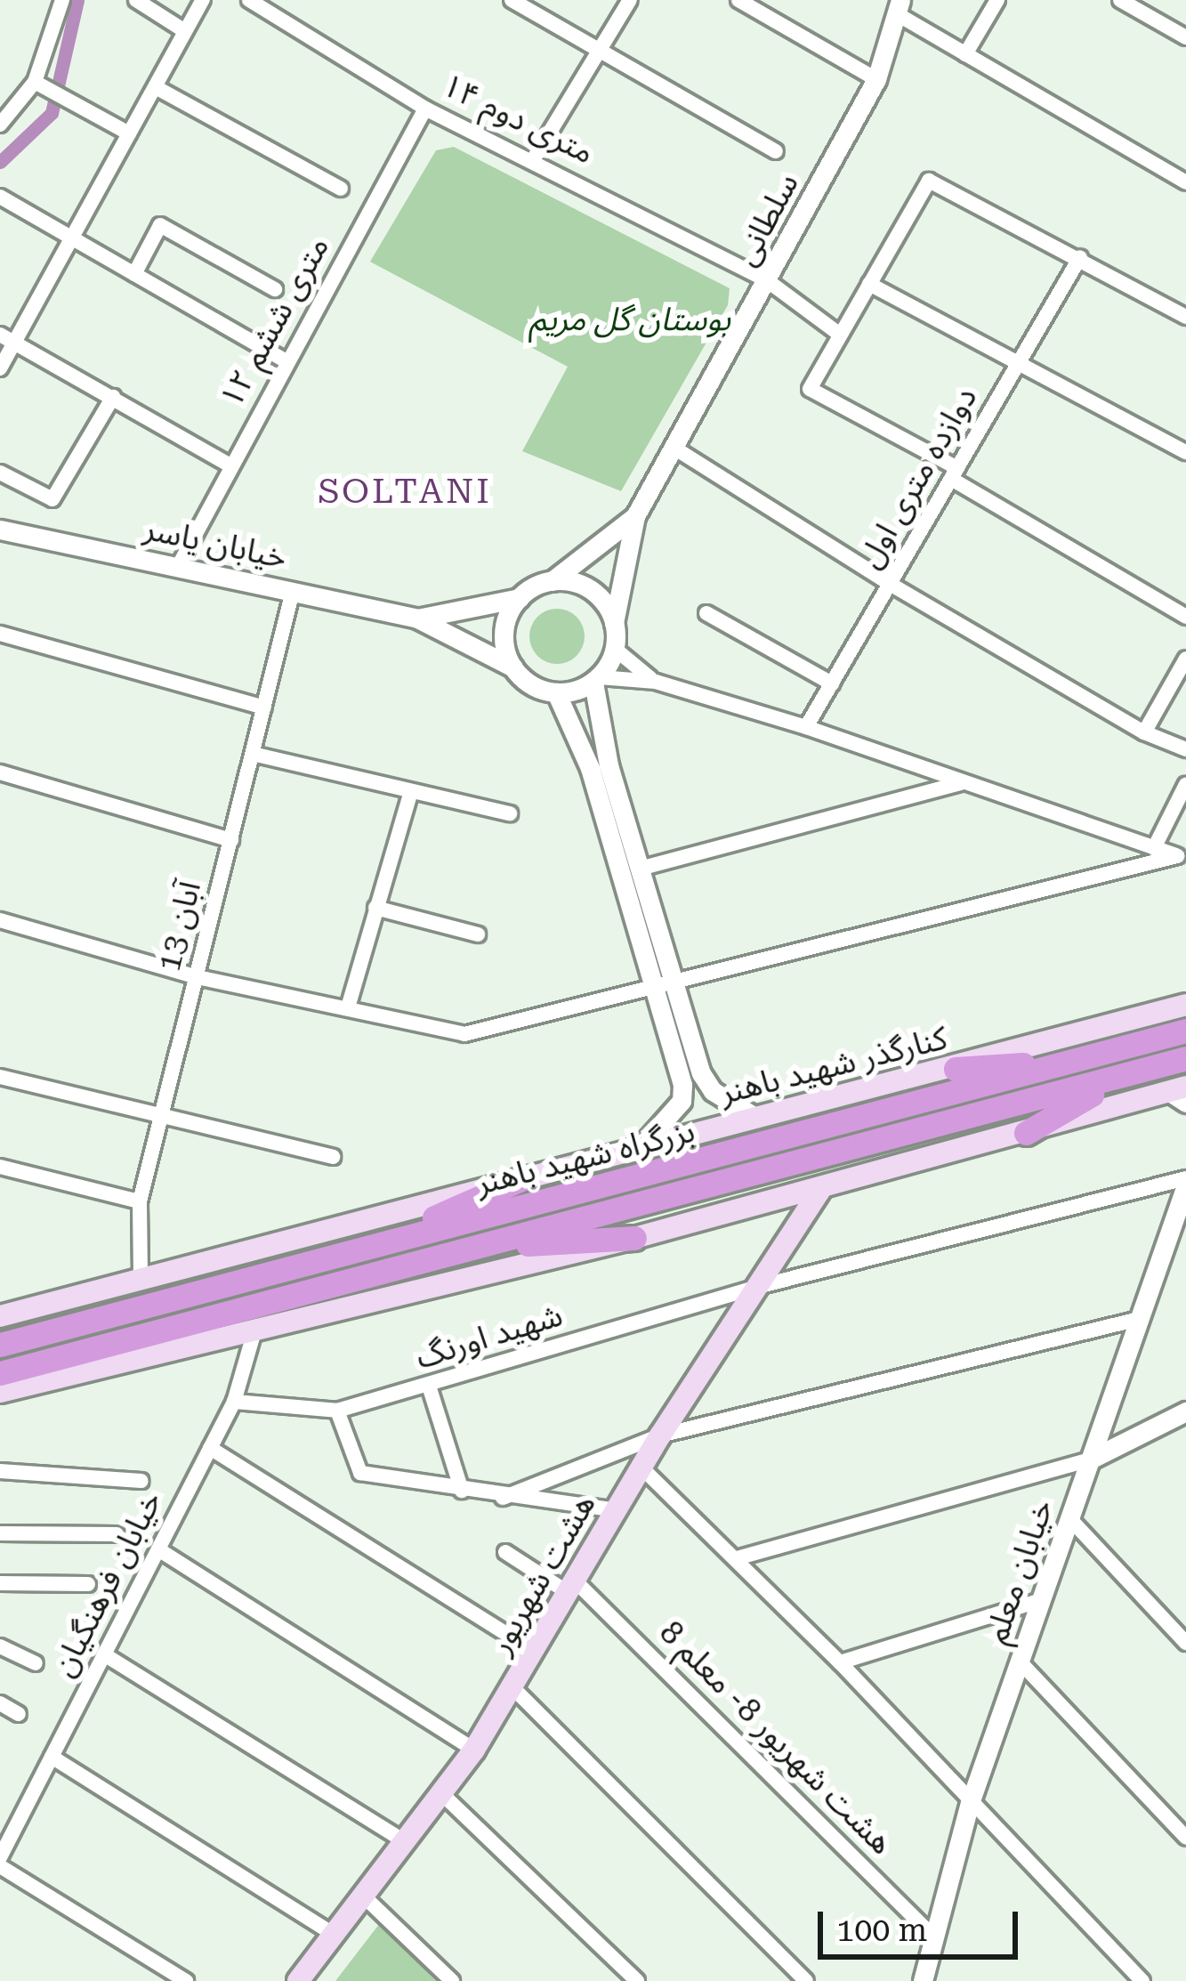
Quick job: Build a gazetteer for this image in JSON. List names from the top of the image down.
{
  "streets": {
    "highway": ["بزرگراه شهید باهنر"],
    "main road": ["کنارگذر شهید باهنر", "هشت شهریور"],
    "street": [
      "۱۴ متری دوم",
      "سلطانی",
      "۱۲ متری ششم",
      "دوازده متری اول",
      "خیابان یاسر",
      "13 آبان",
      "شهید اورنگ",
      "خیابان معلم",
      "خیابان فرهنگیان",
      "هشت شهریور 8- معلم 8"
    ]
  },
  "crossings": [
    ["۱۴ متری دوم", "سلطانی"],
    ["۱۴ متری دوم", "۱۲ متری ششم"],
    ["۱۲ متری ششم", "خیابان یاسر"],
    ["خیابان یاسر", "13 آبان"],
    ["13 آبان", "کنارگذر شهید باهنر"],
    ["شهید اورنگ", "خیابان معلم"],
    ["شهید اورنگ", "هشت شهریور"],
    ["شهید اورنگ", "خیابان فرهنگیان"],
    ["خیابان معلم", "هشت شهریور 8- معلم 8"],
    ["هشت شهریور", "هشت شهریور 8- معلم 8"]
  ],
  "districts": ["SOLTANI"],
  "parks": ["بوستان گل مریم"],
  "scale_bar": "100 m"
}
